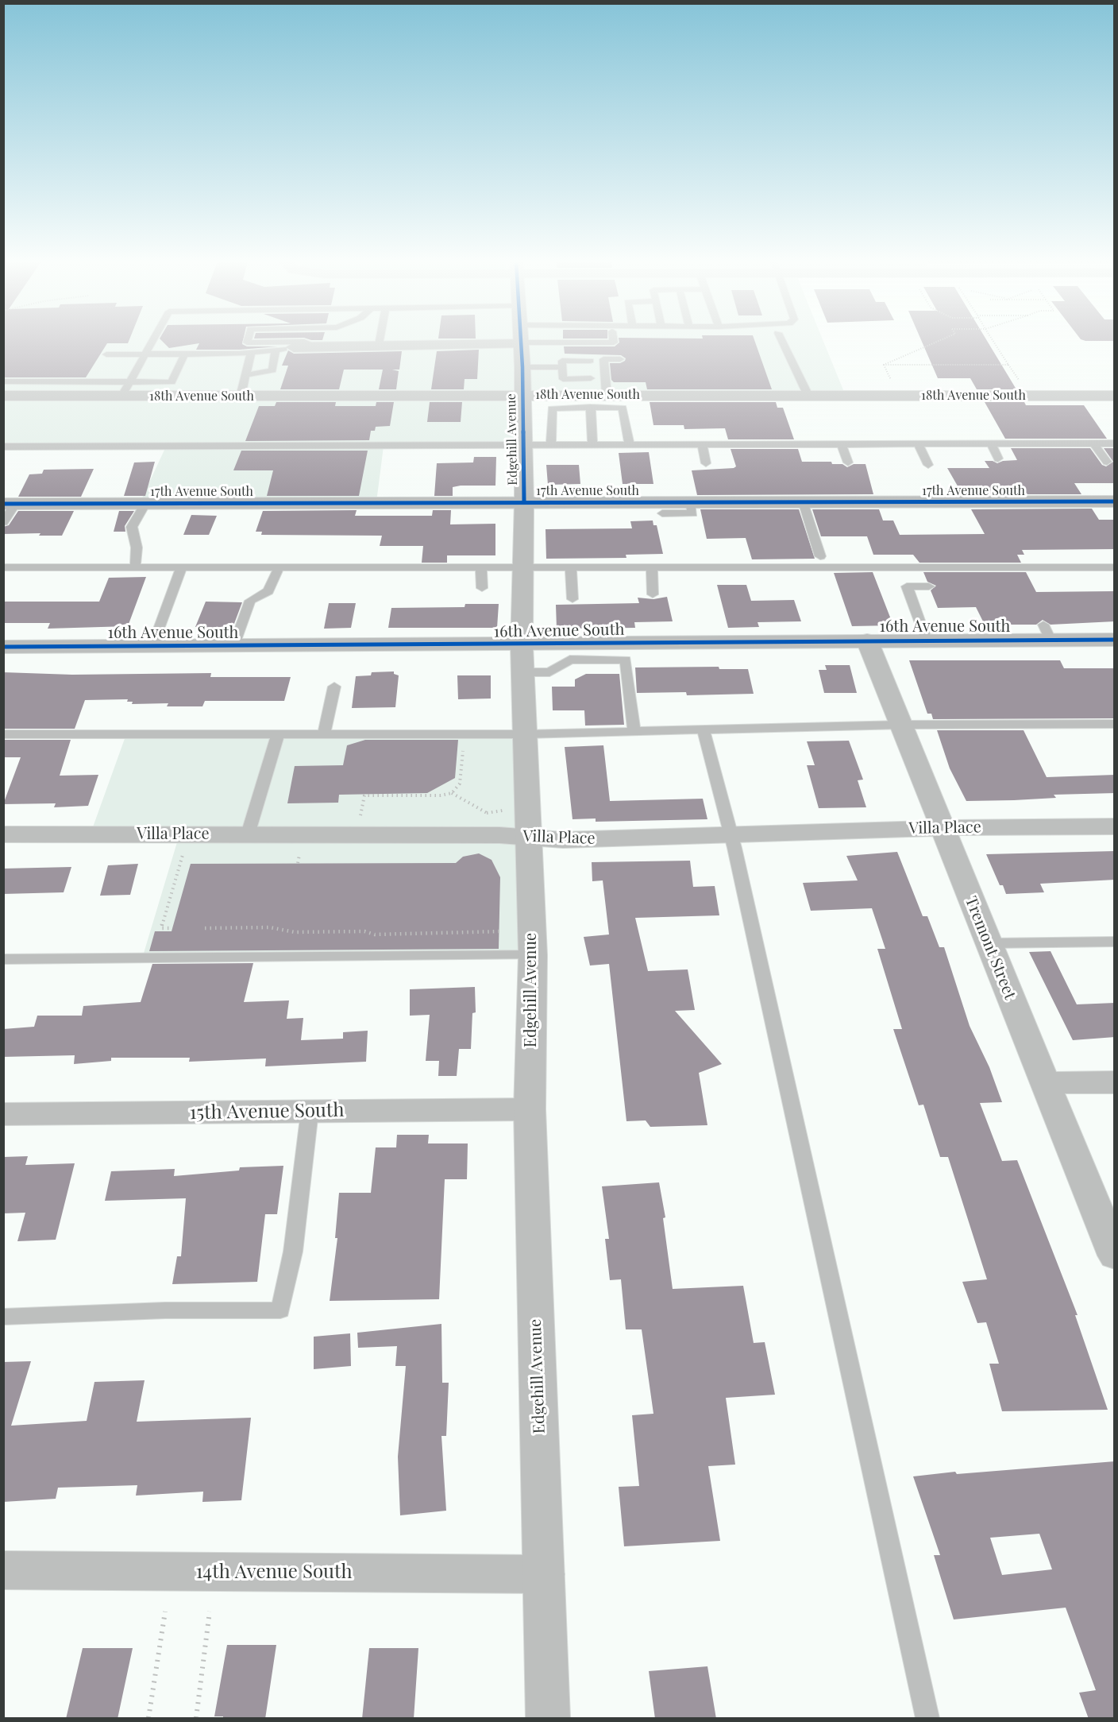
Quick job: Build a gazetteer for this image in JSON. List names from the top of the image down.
{
  "streets": {
    "main road": ["17th Avenue South", "16th Avenue South"],
    "street": [
      "18th Avenue South",
      "Edgehill Avenue",
      "Villa Place",
      "Tremont Street",
      "15th Avenue South",
      "14th Avenue South"
    ]
  },
  "crossings": [
    ["18th Avenue South", "Edgehill Avenue"],
    ["Edgehill Avenue", "17th Avenue South"],
    ["Edgehill Avenue", "16th Avenue South"],
    ["Edgehill Avenue", "Villa Place"],
    ["Edgehill Avenue", "15th Avenue South"],
    ["Edgehill Avenue", "14th Avenue South"],
    ["16th Avenue South", "Tremont Street"],
    ["Villa Place", "Tremont Street"]
  ]
}
